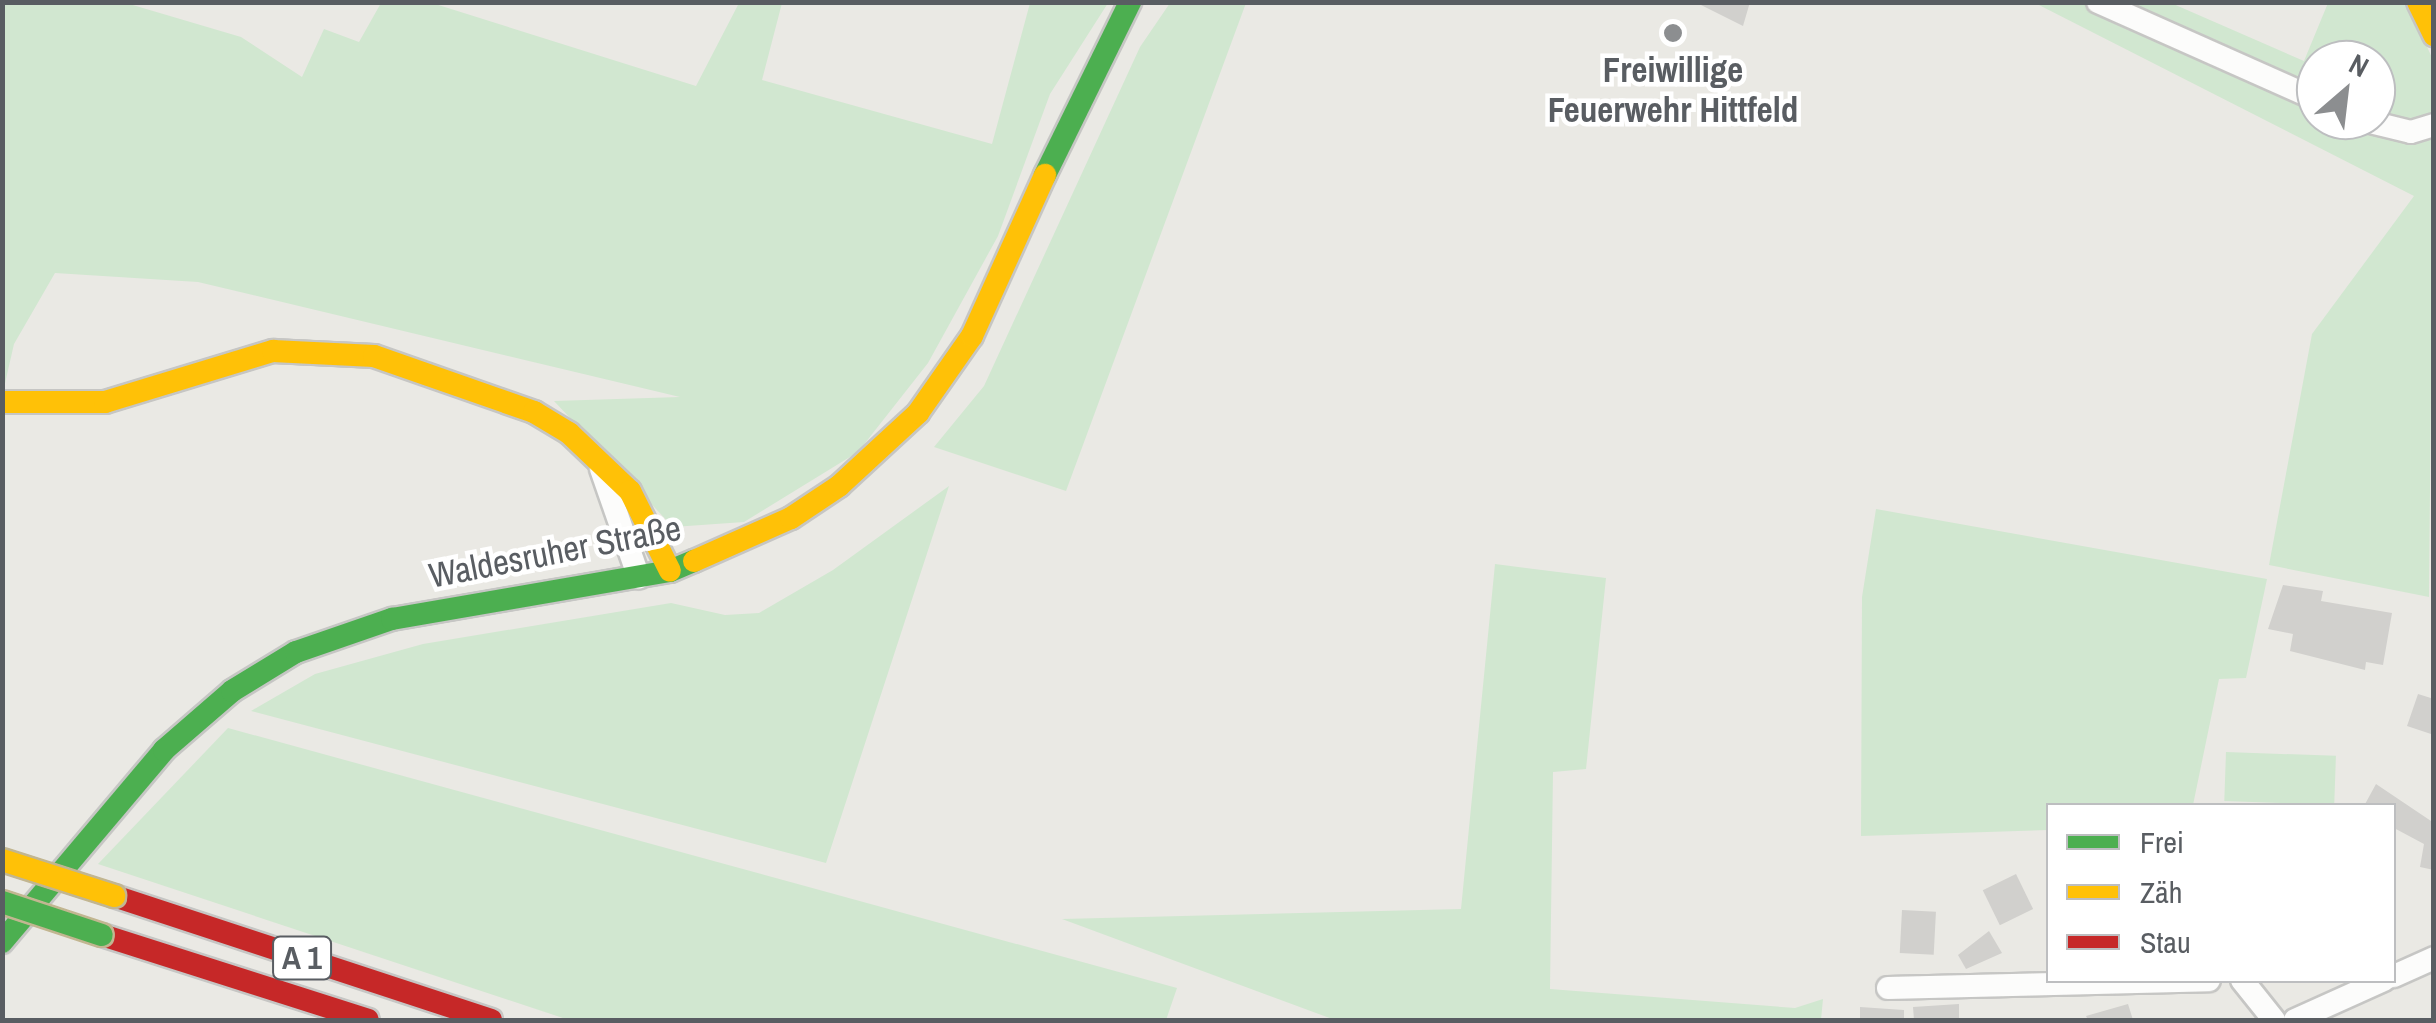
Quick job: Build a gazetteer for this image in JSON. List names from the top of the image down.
{
  "streets": {
    "main road": ["Waldesruher Straße", "A 1"]
  },
  "places": ["Freiwillige Feuerwehr Hittfeld"],
  "legend": ["Frei", "Zäh", "Stau"],
  "north": "top right"
}
